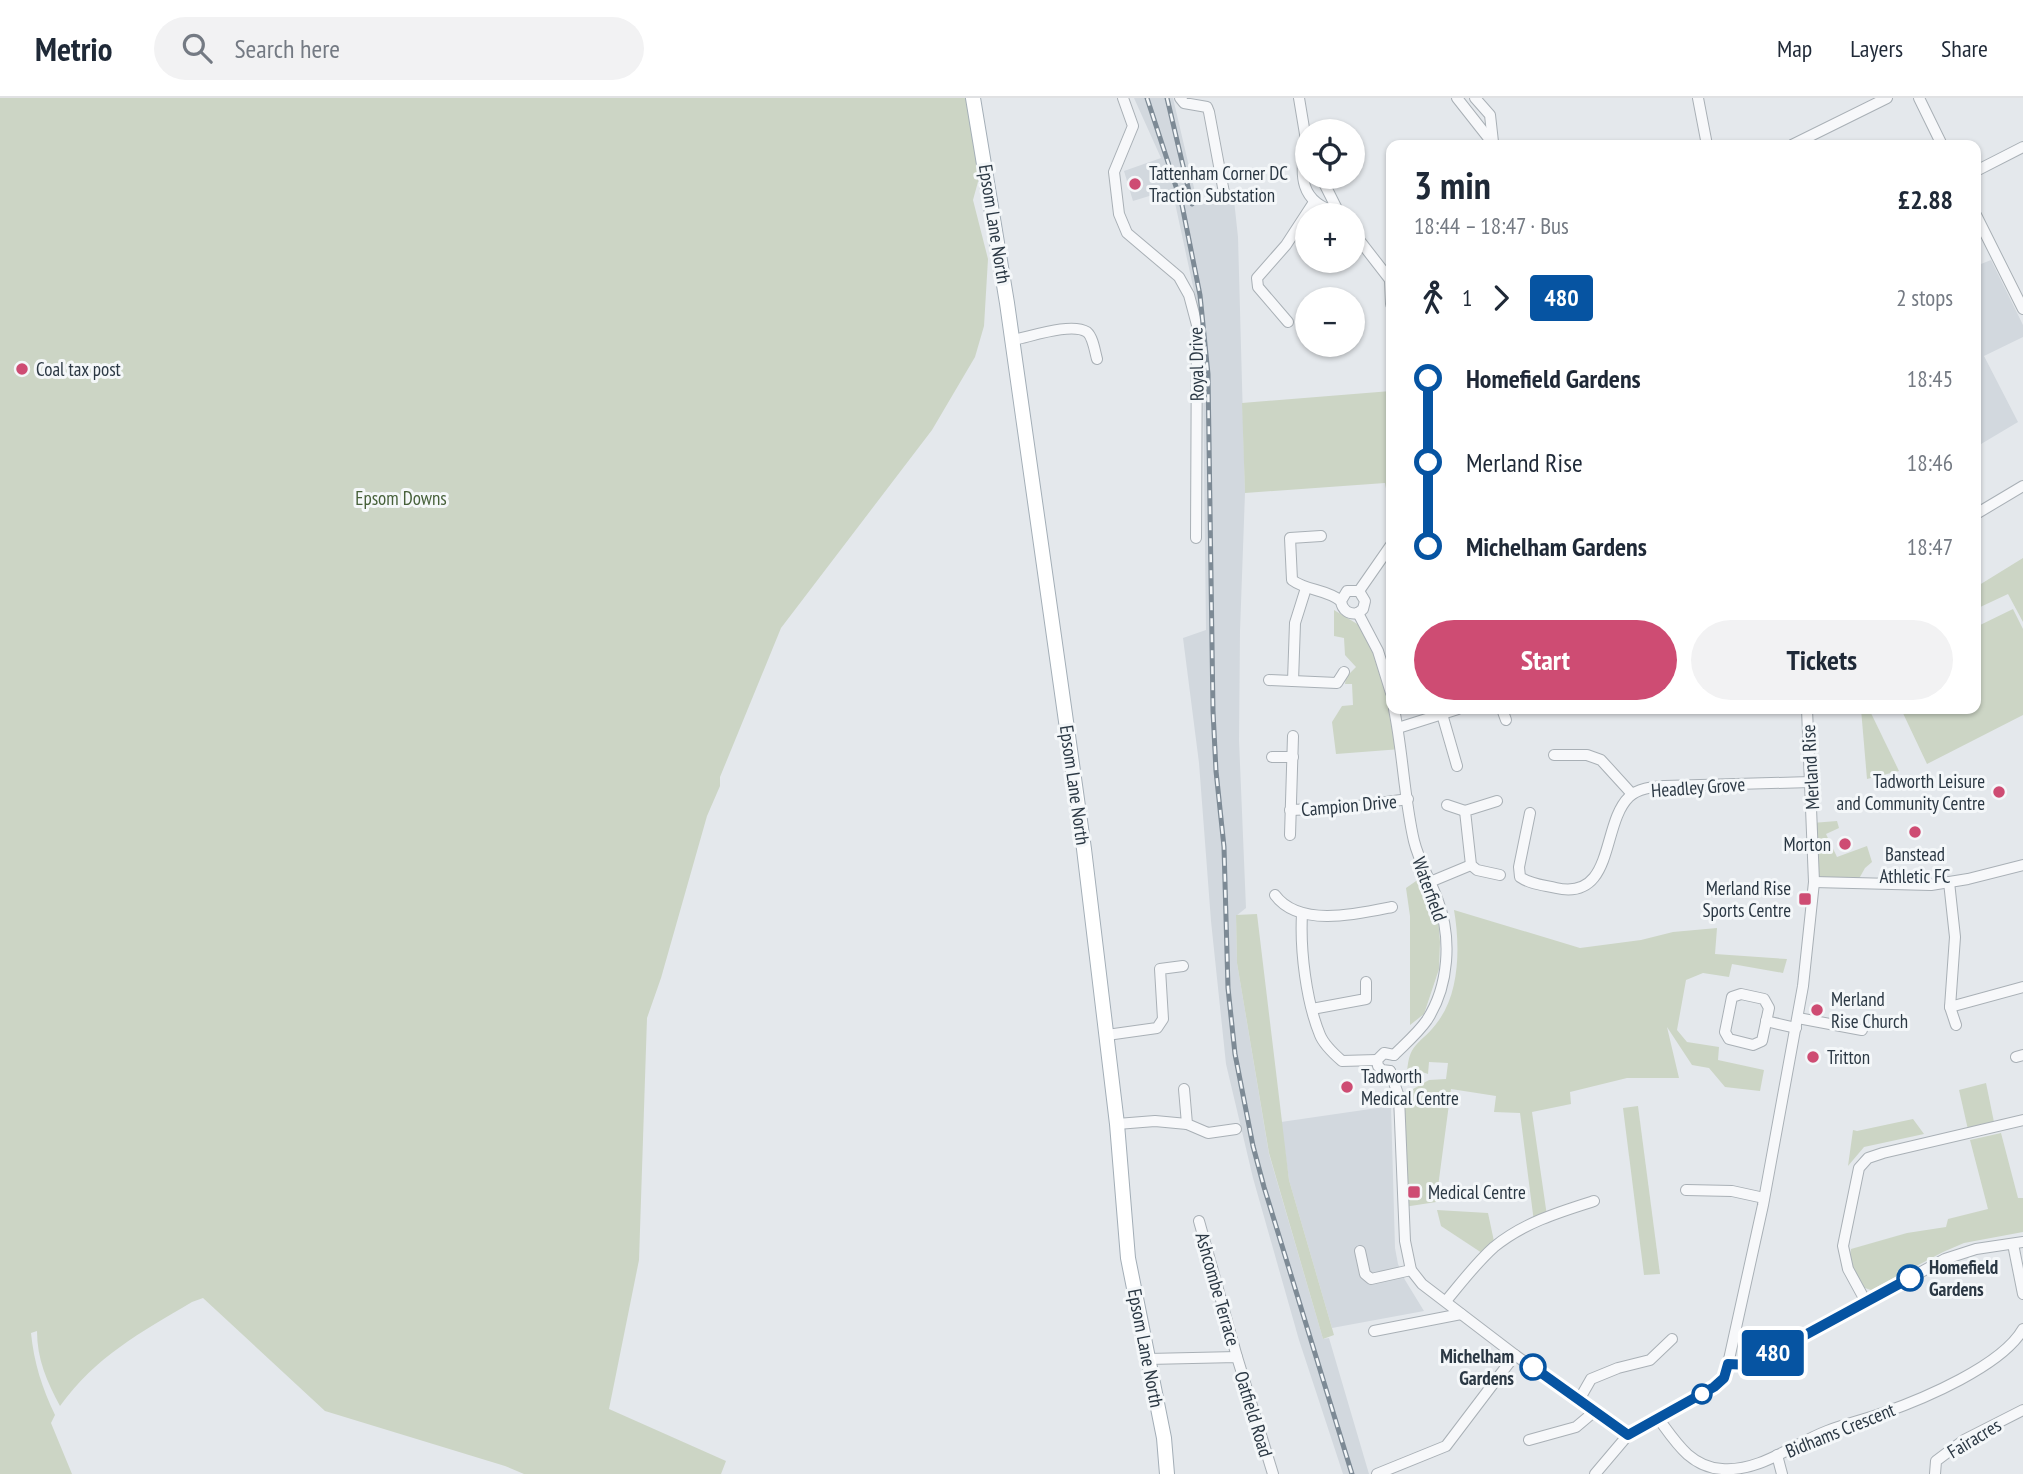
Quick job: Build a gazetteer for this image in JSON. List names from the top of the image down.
{
  "streets": {
    "main road": ["Epsom Lane North"],
    "street": [
      "Royal Drive",
      "Merland Rise",
      "Headley Grove",
      "Campion Drive",
      "Waterfield",
      "Ashcombe Terrace",
      "Oatfield Road",
      "Bidhams Crescent",
      "Fairacres"
    ]
  },
  "crossings": [
    ["Epsom Lane North", "Oatfield Road"],
    ["Merland Rise", "Headley Grove"],
    ["Campion Drive", "Waterfield"],
    ["Ashcombe Terrace", "Oatfield Road"]
  ],
  "parks": ["Epsom Downs"],
  "places": {
    "other": [
      "Tattenham Corner DC Traction Substation",
      "Coal tax post",
      "Tadworth Leisure and Community Centre",
      "Banstead Athletic FC",
      "Morton",
      "Merland Rise Church",
      "Tritton",
      "Tadworth Medical Centre",
      "Homefield Gardens",
      "Michelham Gardens"
    ],
    "transit": ["Merland Rise Sports Centre", "Medical Centre"]
  },
  "lines": ["bus line 480"],
  "page": {
    "header": "Metrio",
    "search": "Search here",
    "nav": ["Map", "Layers", "Share"],
    "on_map": "480",
    "map_buttons": ["+", "−"],
    "heading": ["3 min", "18:44 – 18:47 · Bus", "£2.88"],
    "legs": ["1", "480", "2 stops"],
    "list": [
      {
        "name": "Homefield Gardens",
        "value": "18:45"
      },
      {
        "name": "Merland Rise",
        "value": "18:46"
      },
      {
        "name": "Michelham Gardens",
        "value": "18:47"
      }
    ],
    "buttons": ["Start", "Tickets"]
  }
}
